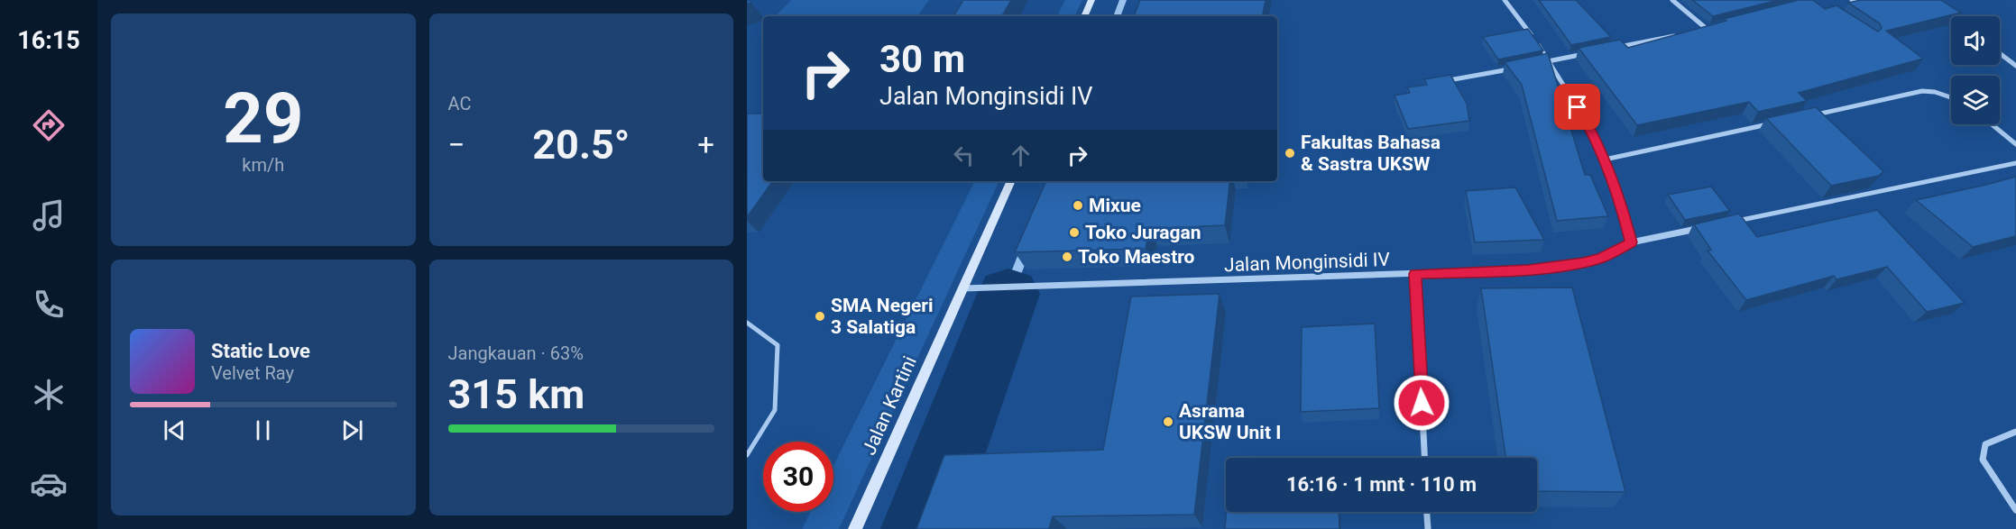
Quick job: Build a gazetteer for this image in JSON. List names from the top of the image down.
{
  "streets": {
    "main road": ["Jalan Kartini"],
    "street": ["Jalan Monginsidi IV"]
  },
  "crossings": [
    ["Jalan Monginsidi IV", "Jalan Kartini"]
  ],
  "places": [
    "Fakultas Bahasa & Sastra UKSW",
    "Mixue",
    "Toko Juragan",
    "Toko Maestro",
    "SMA Negeri 3 Salatiga",
    "Asrama UKSW Unit I"
  ],
  "page": {
    "tabs": "16:15",
    "tile": [
      ["29", "km/h"],
      "AC",
      ["Jangkauan · 63%", "315 km"]
    ],
    "turn": ["30 m", "Jalan Monginsidi IV"],
    "heat": ["−", "20.5°", "+"],
    "song": ["Static Love", "Velvet Ray"],
    "limit": "30",
    "trip": "16:16 · 1 mnt · 110 m"
  }
}
